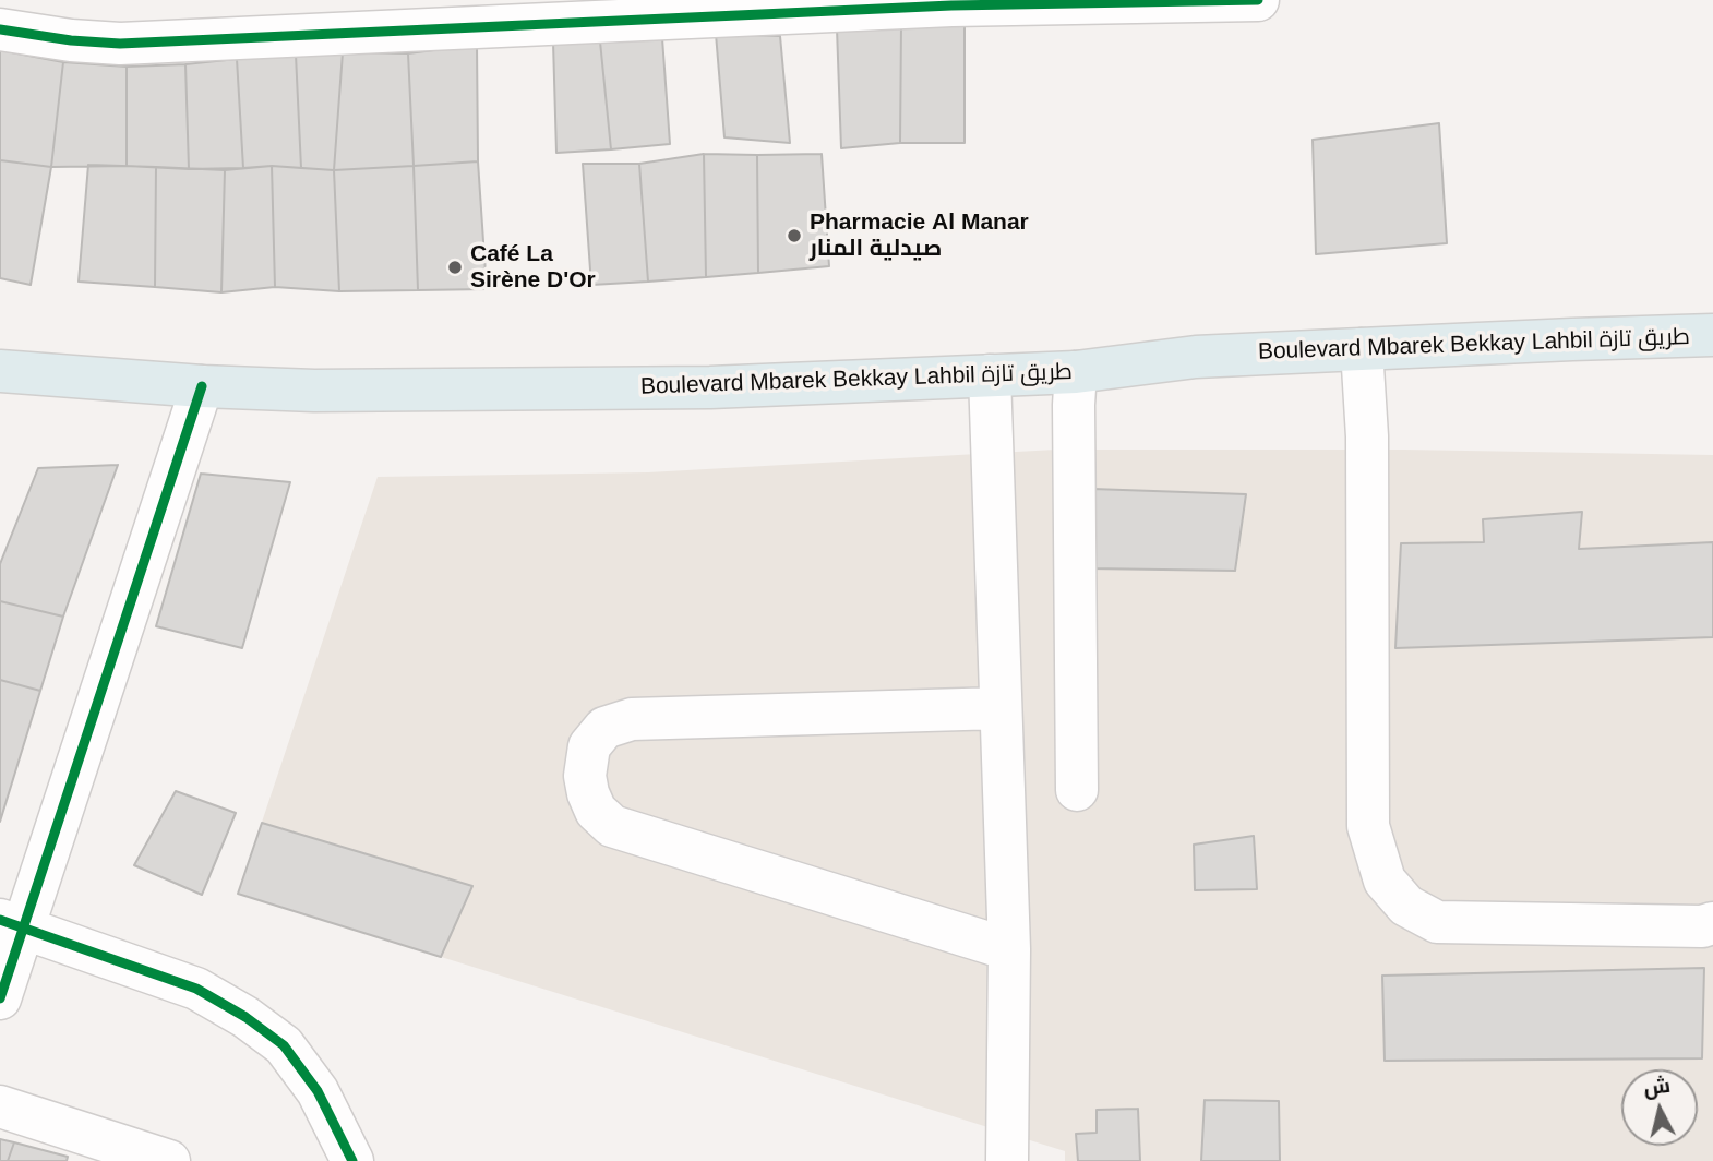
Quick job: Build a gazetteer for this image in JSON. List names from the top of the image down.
{
  "streets": {
    "main road": ["Boulevard Mbarek Bekkay Lahbil طريق تازة"]
  },
  "places": ["Pharmacie Al Manar صيدلية المنار", "Café La Sirène D'Or"],
  "north": "top"
}
